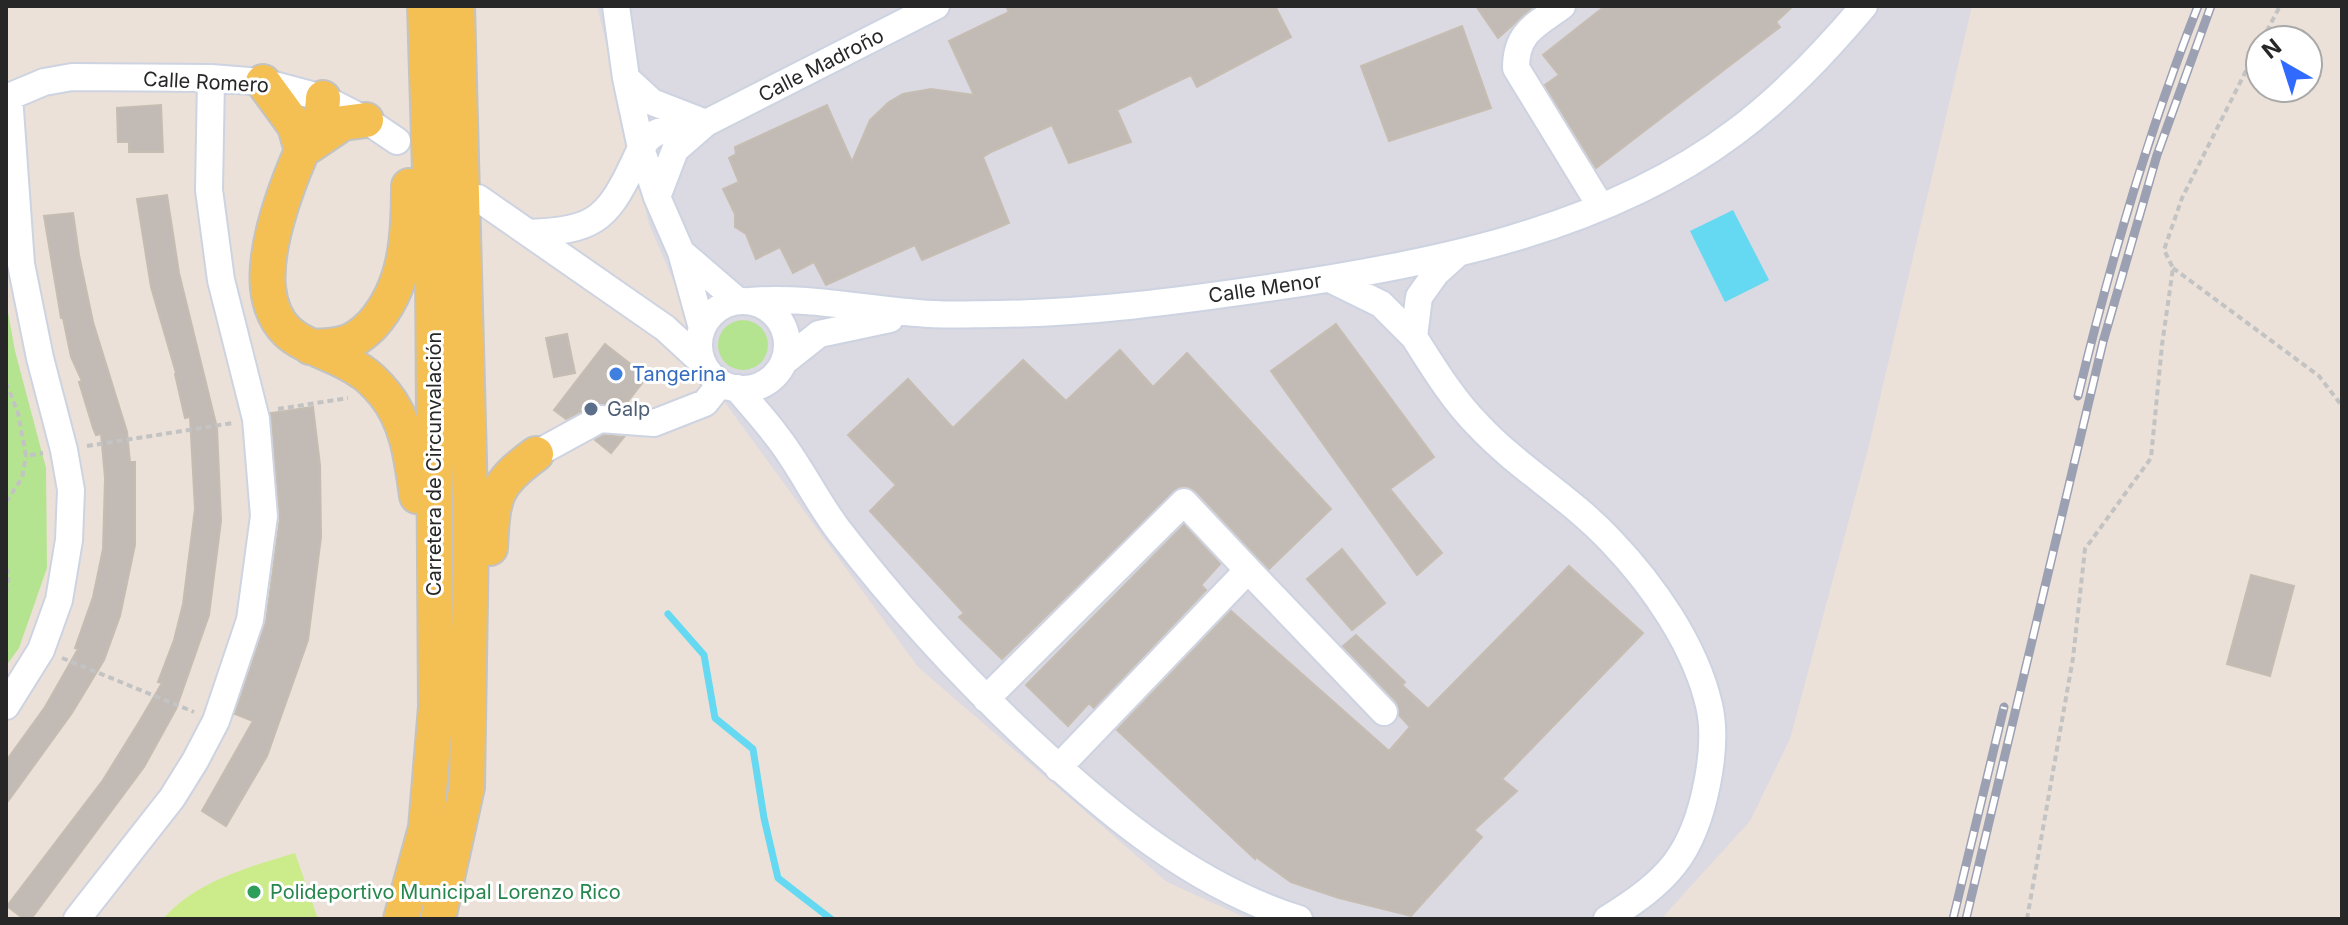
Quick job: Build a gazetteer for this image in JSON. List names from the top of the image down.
{
  "streets": {
    "main road": ["Carretera de Circunvalación"],
    "street": ["Calle Madroño", "Calle Romero", "Calle Menor"]
  },
  "places": ["Tangerina", "Galp", "Polideportivo Municipal Lorenzo Rico"],
  "north": "top left"
}
